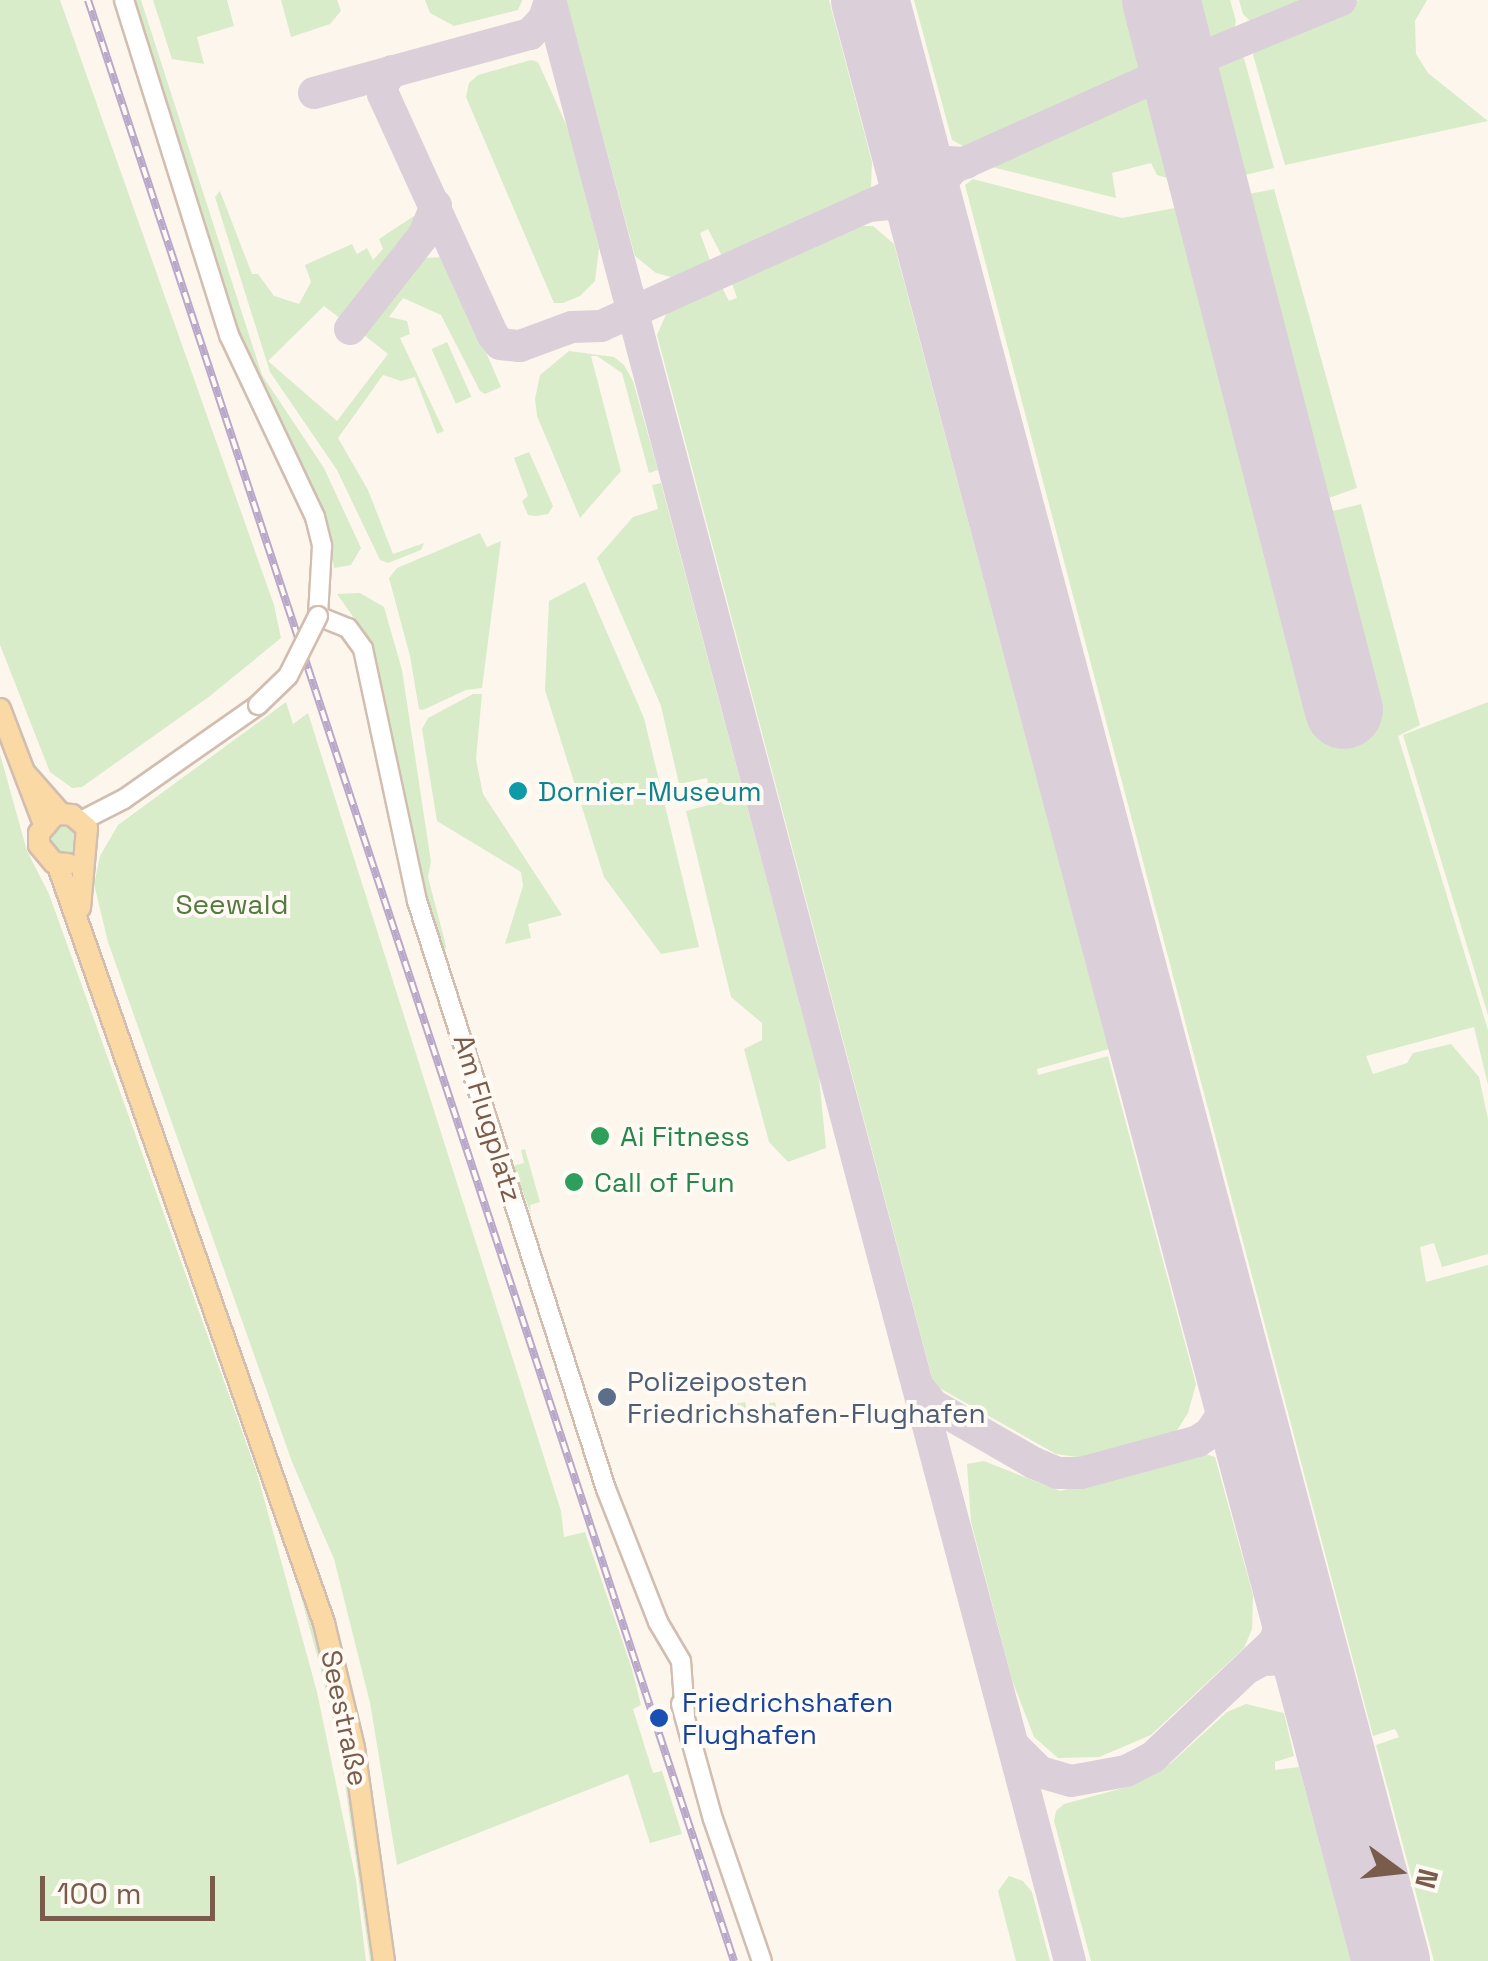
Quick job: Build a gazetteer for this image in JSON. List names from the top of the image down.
{
  "streets": {
    "main road": ["Seestraße"],
    "street": ["Am Flugplatz"]
  },
  "parks": ["Seewald"],
  "places": [
    "Dornier-Museum",
    "Ai Fitness",
    "Call of Fun",
    "Polizeiposten Friedrichshafen-Flughafen",
    "Friedrichshafen Flughafen"
  ],
  "scale_bar": "100 m",
  "north": "right"
}
